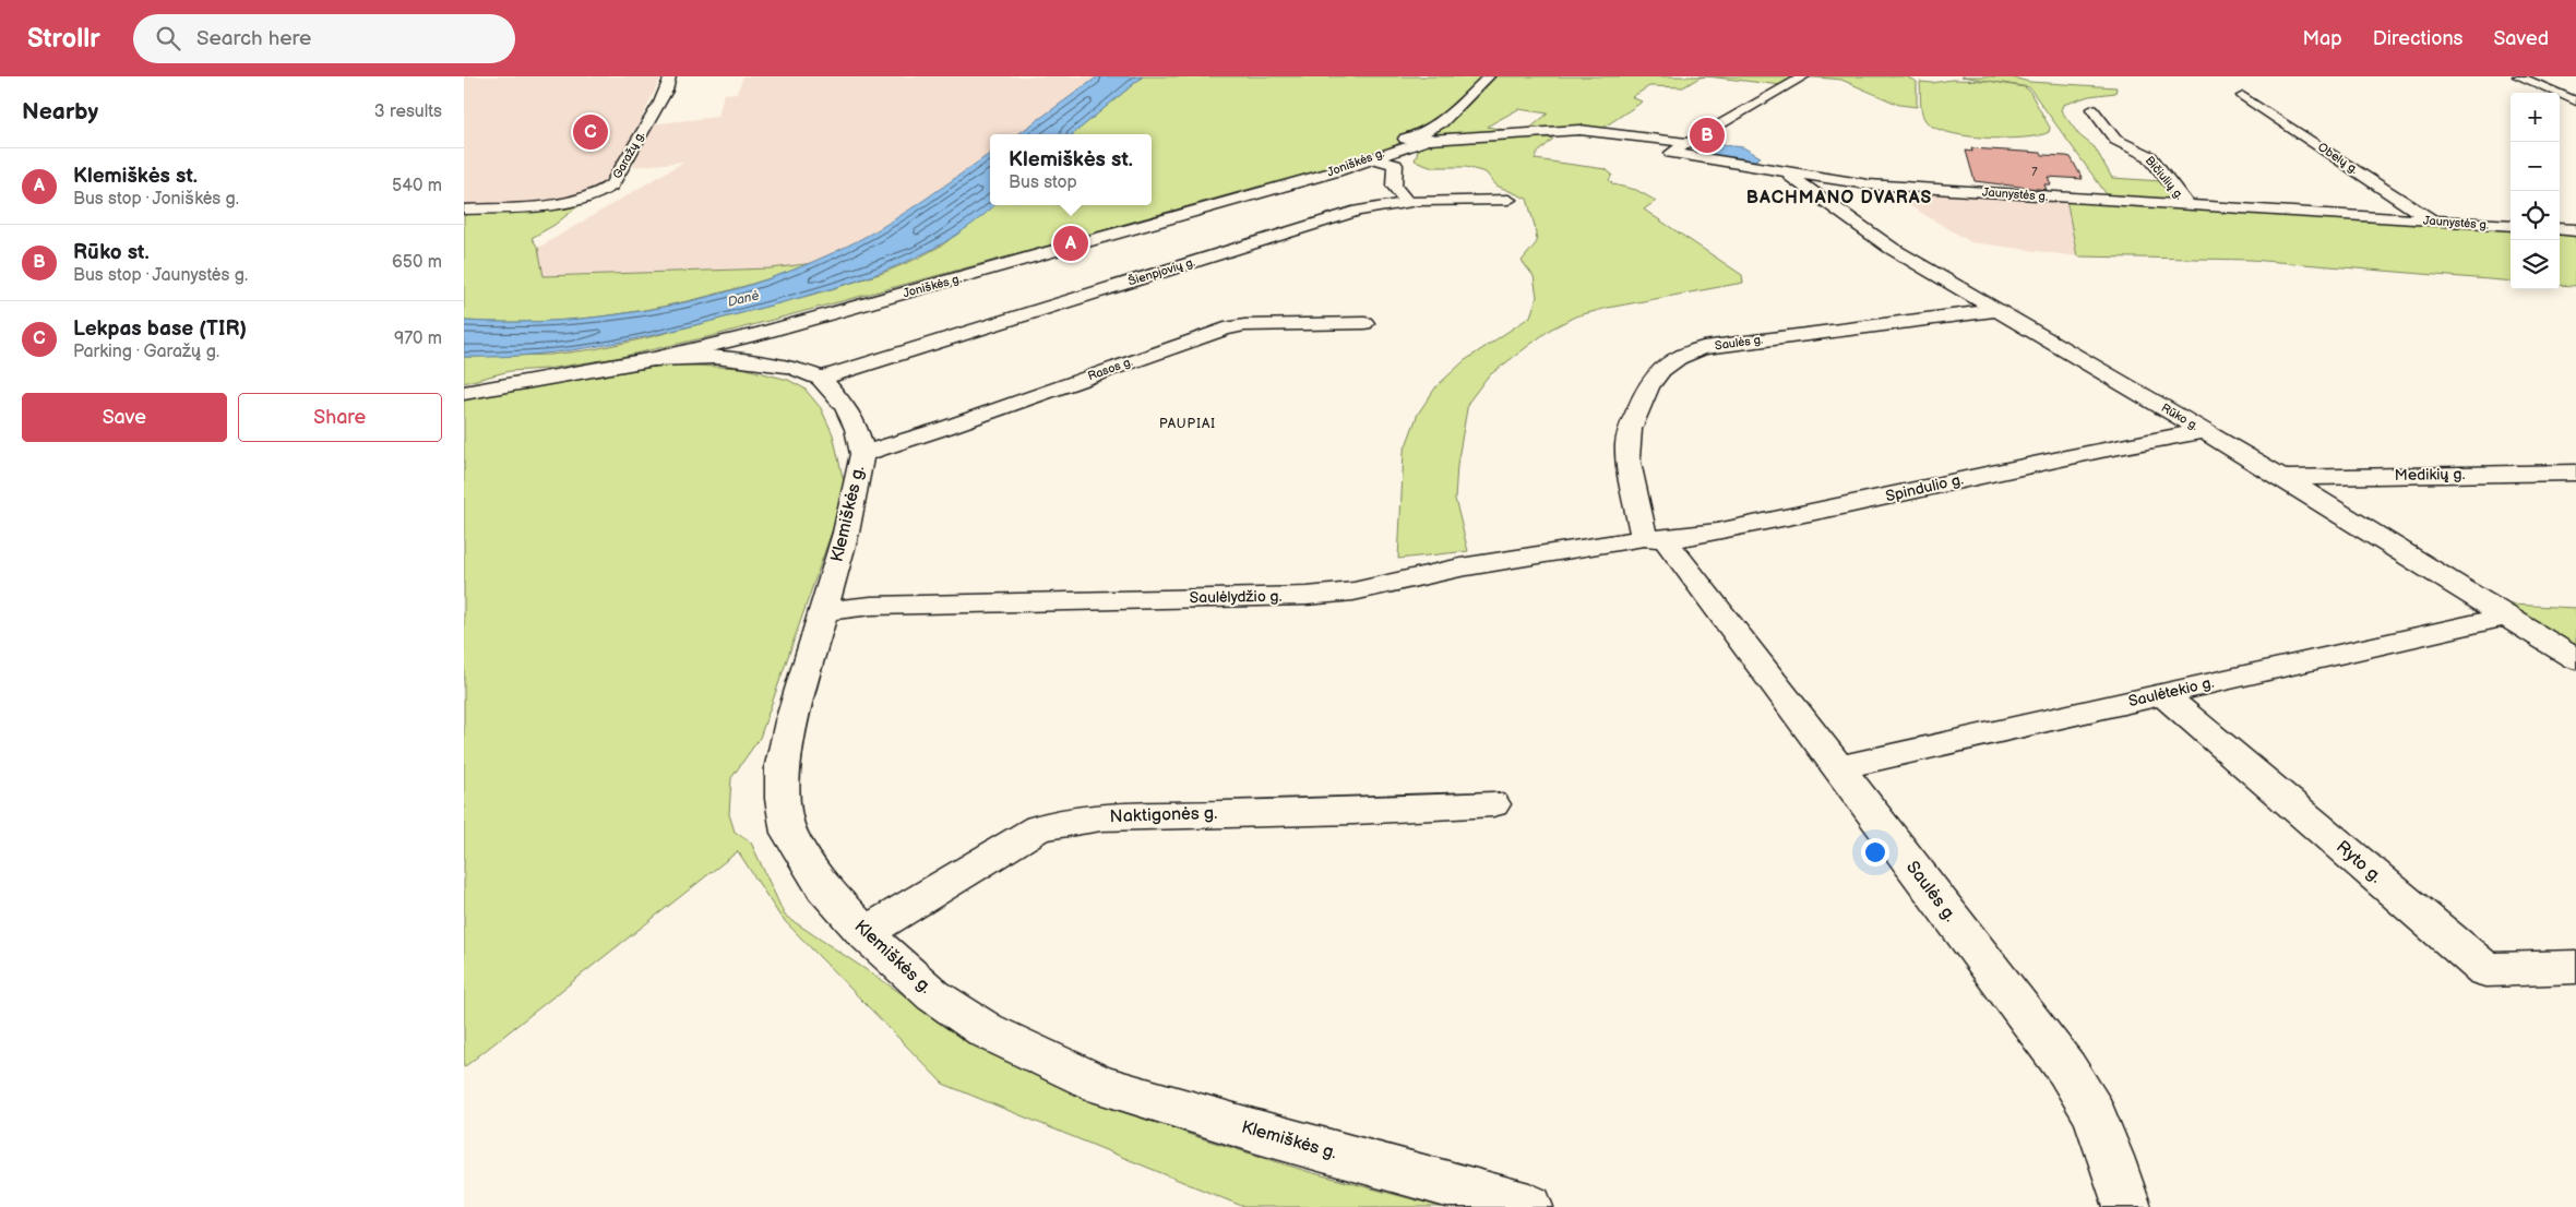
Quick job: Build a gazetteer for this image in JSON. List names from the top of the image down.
{
  "streets": {
    "street": [
      "Garažų g.",
      "Obelų g.",
      "Joniškės g.",
      "Bičiulių g.",
      "Jaunystės g.",
      "Šienpjovių g.",
      "Saulės g.",
      "Rasos g.",
      "Rūko g.",
      "Medikių g.",
      "Spindulio g.",
      "Klemiškės g.",
      "Saulėlydžio g.",
      "Saulėtekio g.",
      "Naktigonės g.",
      "Ryto g."
    ]
  },
  "crossings": [
    ["Obelų g.", "Jaunystės g."],
    ["Joniškės g.", "Klemiškės g."],
    ["Bičiulių g.", "Jaunystės g."],
    ["Jaunystės g.", "Rūko g."],
    ["Šienpjovių g.", "Klemiškės g."],
    ["Saulės g.", "Rūko g."],
    ["Saulės g.", "Spindulio g."],
    ["Saulės g.", "Saulėlydžio g."],
    ["Saulės g.", "Saulėtekio g."],
    ["Rasos g.", "Klemiškės g."],
    ["Rūko g.", "Medikių g."],
    ["Rūko g.", "Spindulio g."],
    ["Rūko g.", "Saulėtekio g."],
    ["Spindulio g.", "Saulėlydžio g."],
    ["Klemiškės g.", "Saulėlydžio g."],
    ["Klemiškės g.", "Naktigonės g."],
    ["Saulėtekio g.", "Ryto g."]
  ],
  "districts": ["BACHMANO DVARAS", "PAUPIAI"],
  "water": ["Danė"],
  "house_numbers": ["7"],
  "page": {
    "header": "Strollr",
    "search": "Search here",
    "nav": ["Map", "Directions", "Saved"],
    "heading": ["Nearby", "3 results"],
    "map_buttons": ["+", "−"],
    "pins": ["C", "B", "A"],
    "popup": ["Klemiškės st.", "Bus stop"],
    "list": [
      {
        "mark": "A",
        "name": "Klemiškės st.",
        "note": "Bus stop · Joniškės g.",
        "value": "540 m"
      },
      {
        "mark": "B",
        "name": "Rūko st.",
        "note": "Bus stop · Jaunystės g.",
        "value": "650 m"
      },
      {
        "mark": "C",
        "name": "Lekpas base (TIR)",
        "note": "Parking · Garažų g.",
        "value": "970 m"
      }
    ],
    "buttons": ["Save", "Share"]
  }
}
